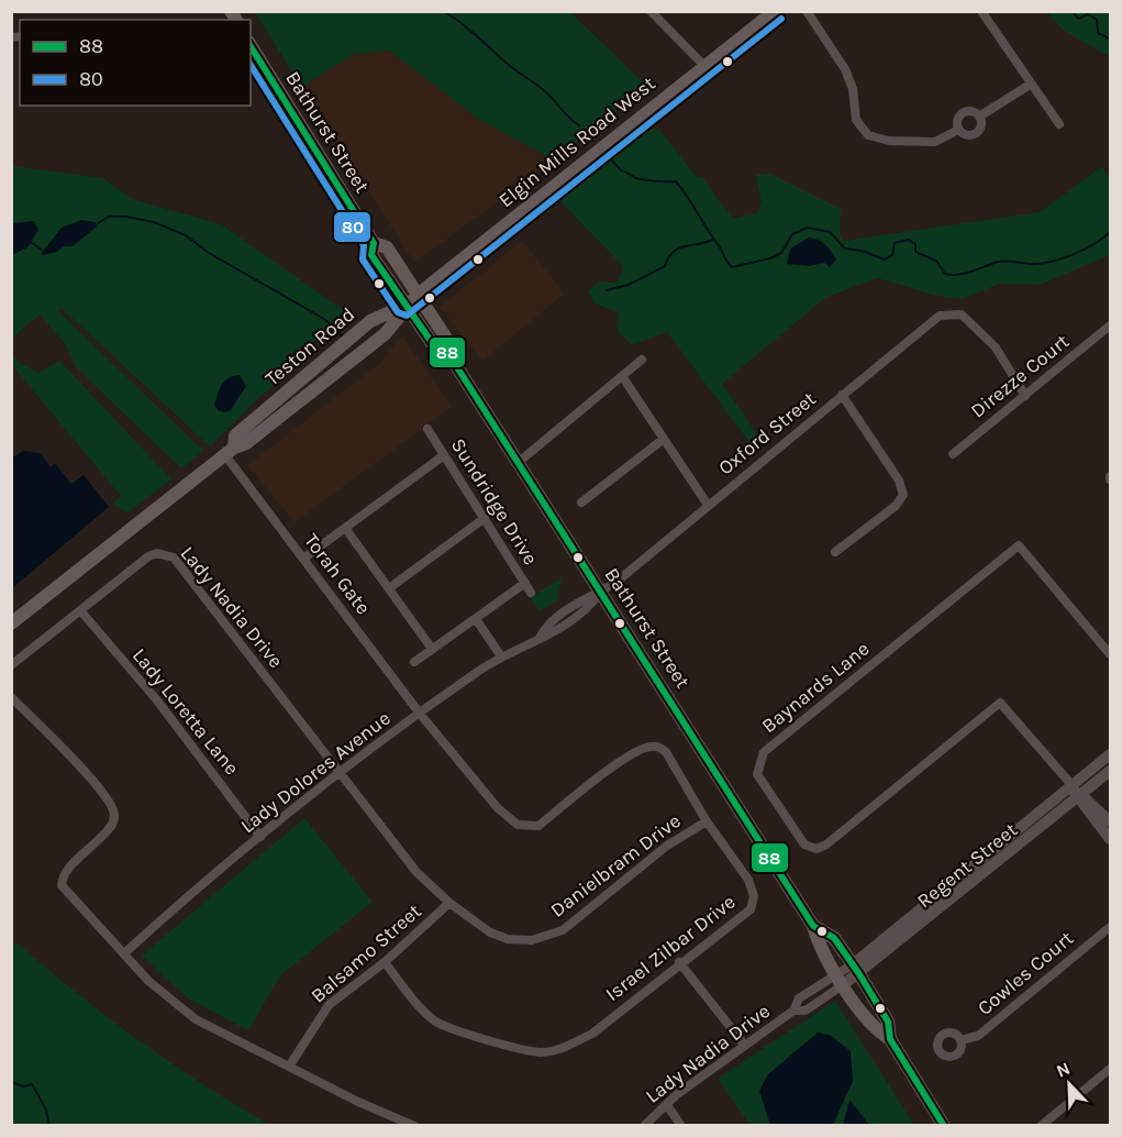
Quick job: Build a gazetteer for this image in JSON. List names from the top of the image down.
{
  "streets": {
    "main road": ["Bathurst Street", "Elgin Mills Road West", "Teston Road"],
    "street": [
      "Direzze Court",
      "Oxford Street",
      "Sundridge Drive",
      "Torah Gate",
      "Lady Nadia Drive",
      "Baynards Lane",
      "Lady Loretta Lane",
      "Lady Dolores Avenue",
      "Danielbram Drive",
      "Regent Street",
      "Israel Zilbar Drive",
      "Balsamo Street",
      "Cowles Court"
    ]
  },
  "crossings": [
    ["Bathurst Street", "Elgin Mills Road West"],
    ["Bathurst Street", "Teston Road"],
    ["Bathurst Street", "Oxford Street"],
    ["Bathurst Street", "Lady Nadia Drive"],
    ["Bathurst Street", "Lady Dolores Avenue"],
    ["Bathurst Street", "Regent Street"],
    ["Elgin Mills Road West", "Teston Road"],
    ["Teston Road", "Torah Gate"],
    ["Direzze Court", "Oxford Street"],
    ["Oxford Street", "Lady Dolores Avenue"],
    ["Torah Gate", "Lady Dolores Avenue"],
    ["Torah Gate", "Israel Zilbar Drive"],
    ["Lady Nadia Drive", "Lady Loretta Lane"],
    ["Lady Nadia Drive", "Lady Dolores Avenue"],
    ["Lady Nadia Drive", "Danielbram Drive"],
    ["Lady Nadia Drive", "Regent Street"],
    ["Baynards Lane", "Regent Street"],
    ["Lady Loretta Lane", "Lady Dolores Avenue"],
    ["Lady Dolores Avenue", "Danielbram Drive"],
    ["Lady Dolores Avenue", "Israel Zilbar Drive"],
    ["Danielbram Drive", "Israel Zilbar Drive"],
    ["Danielbram Drive", "Balsamo Street"],
    ["Israel Zilbar Drive", "Balsamo Street"]
  ],
  "lines": ["transit line 80", "transit line 88"],
  "legend": ["88", "80"],
  "north": "top left"
}
